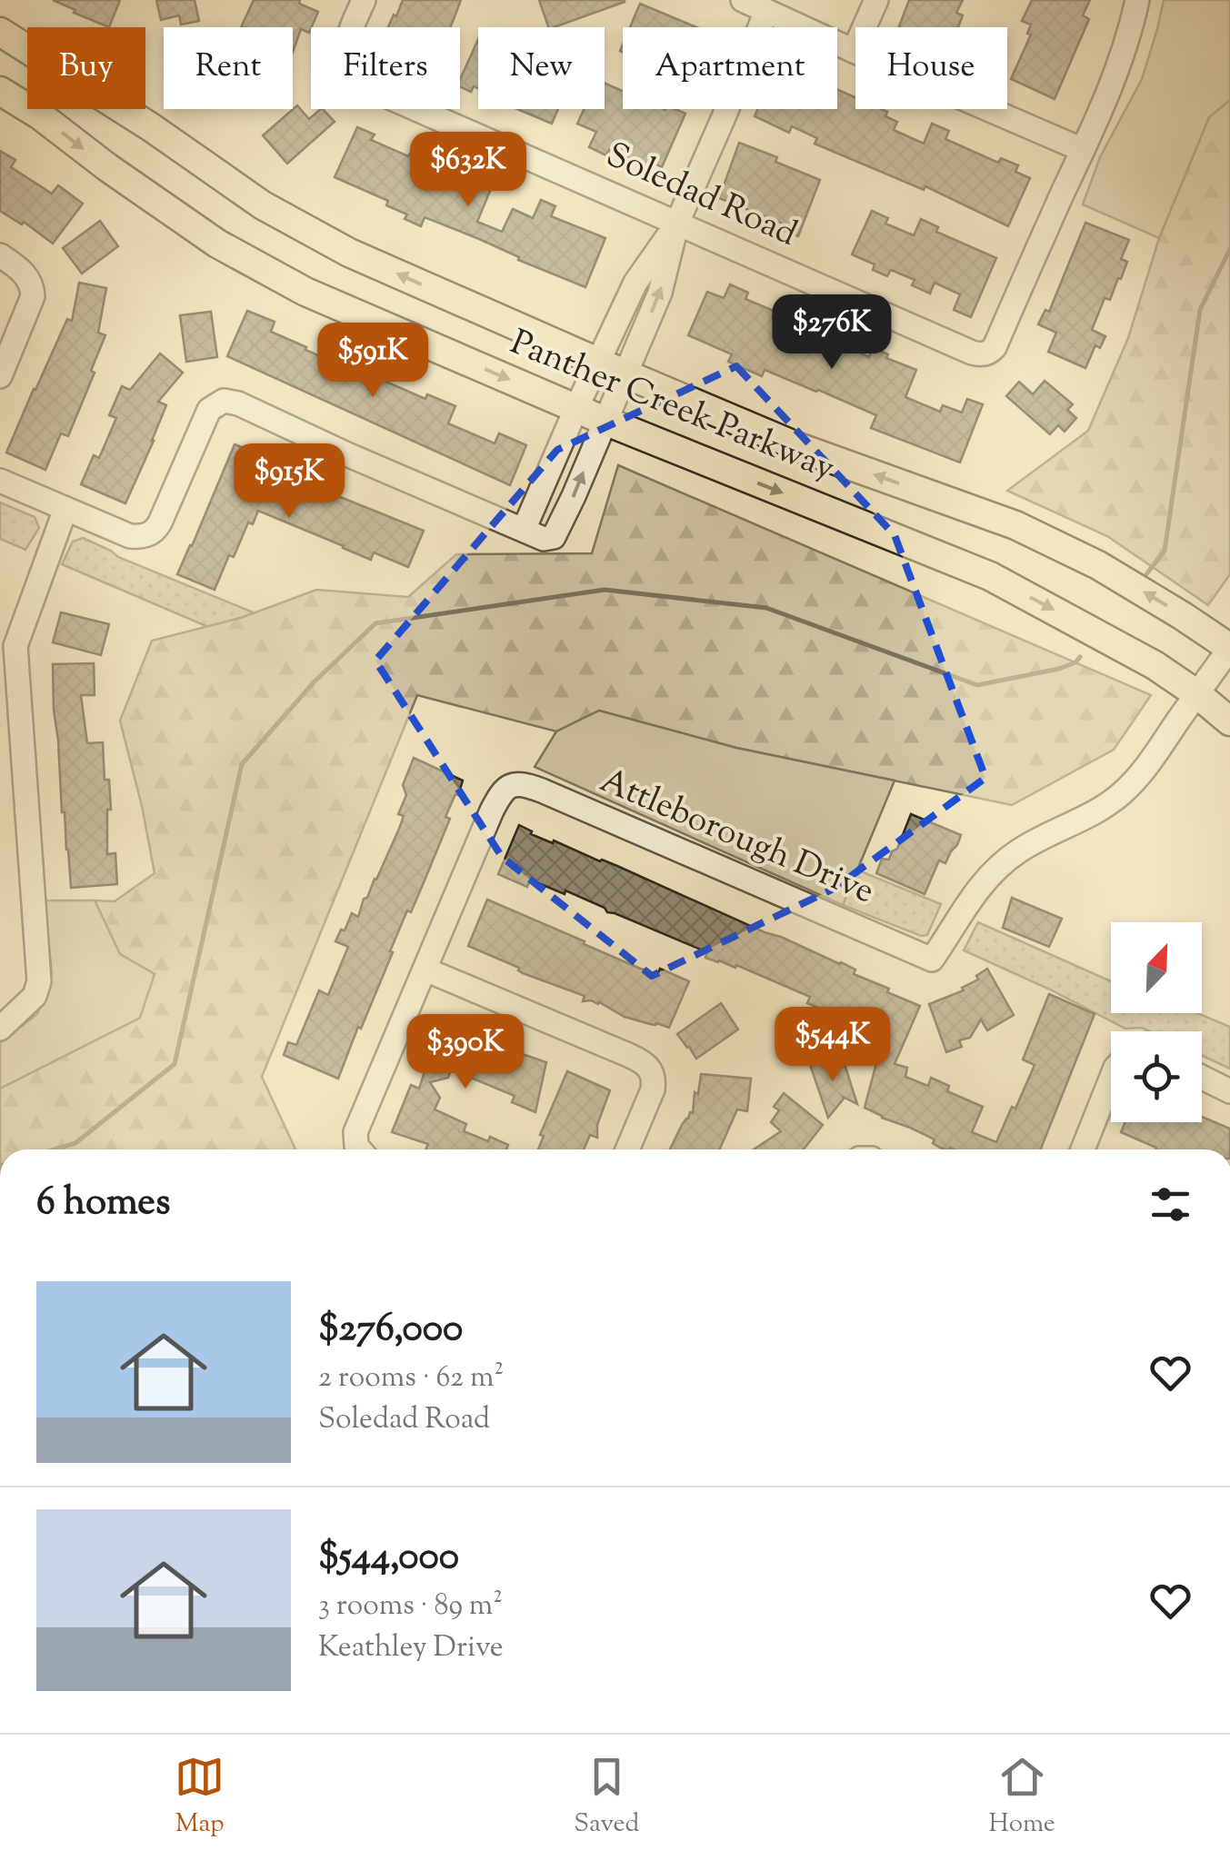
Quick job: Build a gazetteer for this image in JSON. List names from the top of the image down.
{
  "streets": {
    "main road": ["Panther Creek Parkway"],
    "street": ["Soledad Road", "Attleborough Drive"]
  },
  "crossings": [
    ["Panther Creek Parkway", "Attleborough Drive"]
  ],
  "north": "top right",
  "page": {
    "chip": [
      "Buy",
      "Rent",
      "Filters",
      "New",
      "Apartment",
      "House"
    ],
    "price": [
      "$632K",
      "$276K",
      "$591K",
      "$915K",
      "$544K",
      "$390K"
    ],
    "heading": "6 homes",
    "list": [
      {
        "name": "$276,000",
        "note": "2 rooms · 62 m² · Soledad Road"
      },
      {
        "name": "$544,000",
        "note": "3 rooms · 89 m² · Keathley Drive"
      }
    ],
    "tabs": ["Map", "Saved", "Home"]
  }
}
